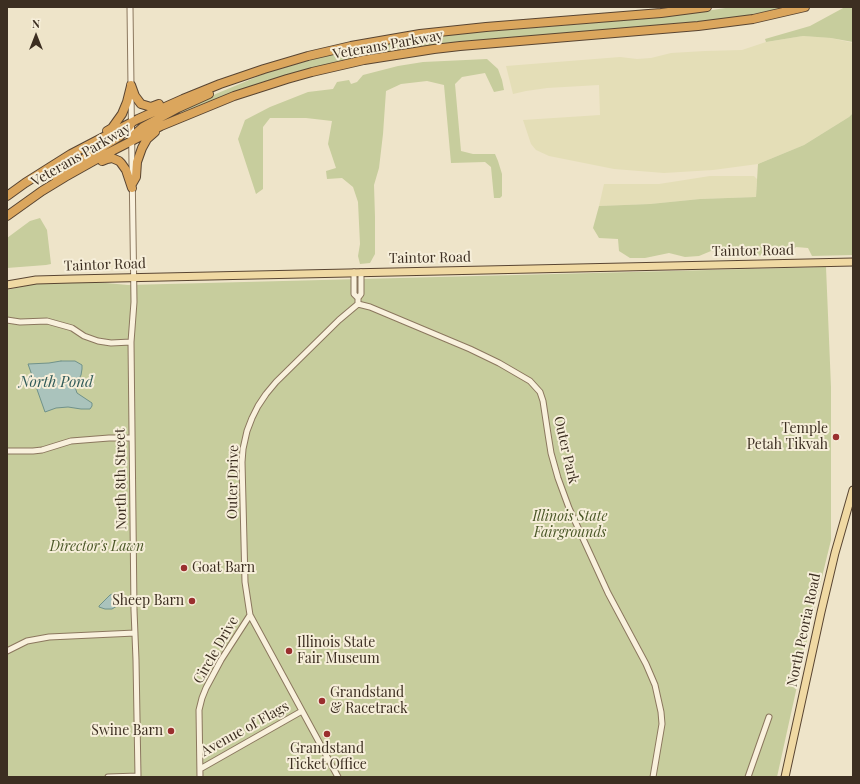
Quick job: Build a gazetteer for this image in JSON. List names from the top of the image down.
{
  "streets": {
    "highway": ["Veterans Parkway"],
    "main road": ["Taintor Road", "North Peoria Road"],
    "street": [
      "Outer Park",
      "North 8th Street",
      "Outer Drive",
      "Circle Drive",
      "Avenue of Flags"
    ]
  },
  "crossings": [
    ["Veterans Parkway", "North 8th Street"],
    ["Taintor Road", "North 8th Street"],
    ["Outer Park", "Outer Drive"],
    ["Outer Drive", "Circle Drive"],
    ["Outer Drive", "Avenue of Flags"],
    ["Circle Drive", "Avenue of Flags"]
  ],
  "water": ["North Pond"],
  "parks": ["Illinois State Fairgrounds", "Director's Lawn"],
  "places": [
    "Temple Petah Tikvah",
    "Goat Barn",
    "Sheep Barn",
    "Illinois State Fair Museum",
    "Grandstand & Racetrack",
    "Swine Barn",
    "Grandstand Ticket Office"
  ],
  "north": "top"
}
